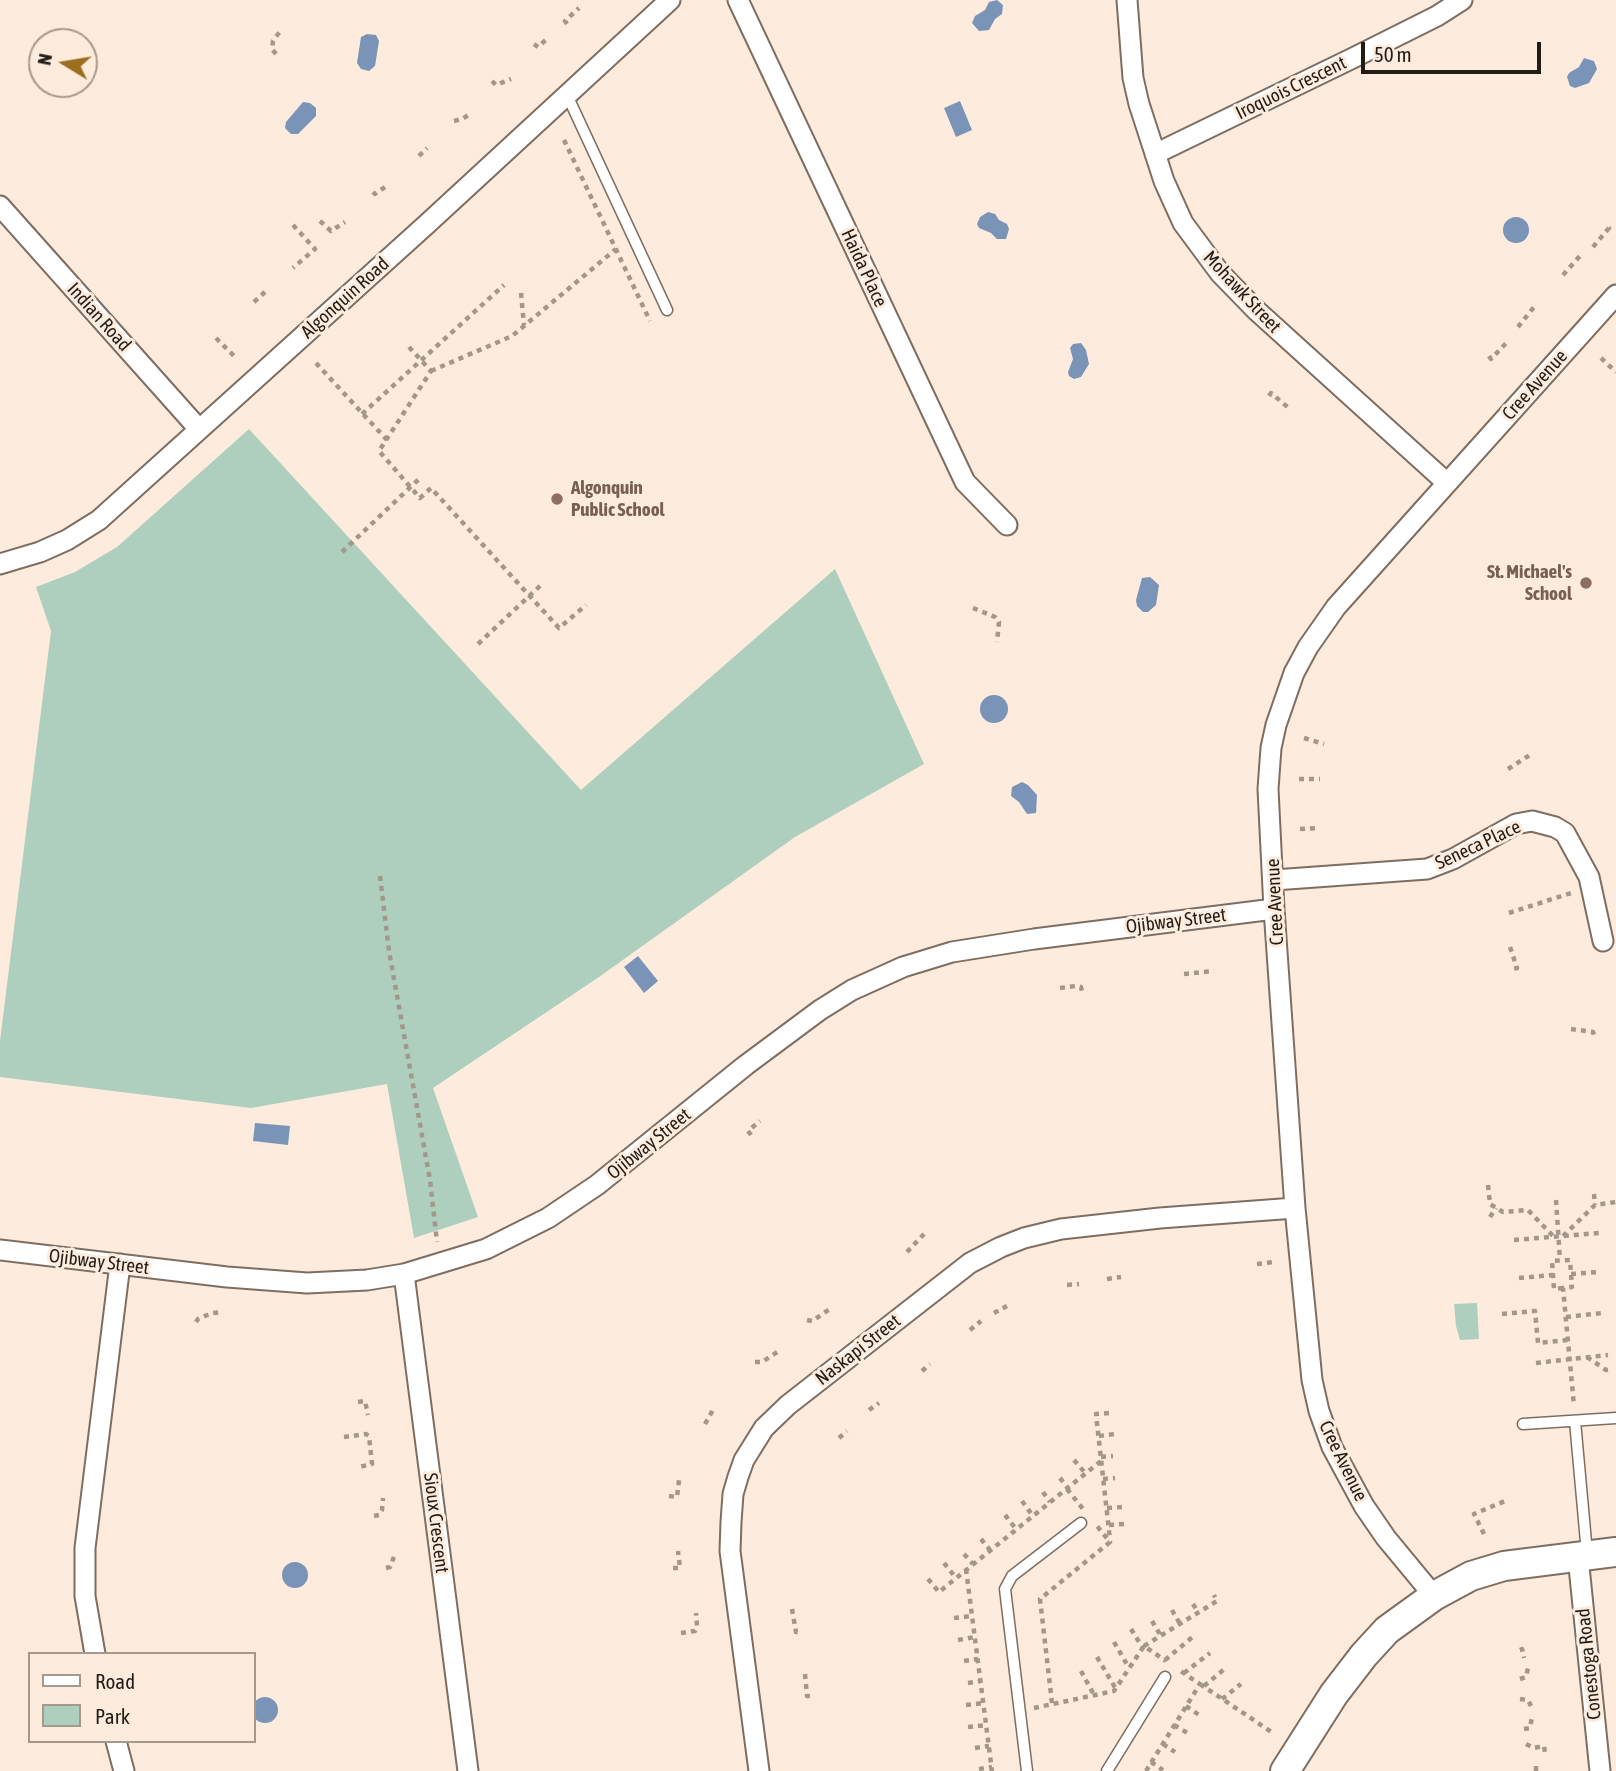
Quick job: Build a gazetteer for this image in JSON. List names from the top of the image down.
{
  "streets": {
    "street": [
      "Iroquois Crescent",
      "Haida Place",
      "Mohawk Street",
      "Algonquin Road",
      "Indian Road",
      "Cree Avenue",
      "Seneca Place",
      "Ojibway Street",
      "Naskapi Street",
      "Sioux Crescent",
      "Conestoga Road"
    ]
  },
  "crossings": [
    ["Iroquois Crescent", "Mohawk Street"],
    ["Mohawk Street", "Cree Avenue"],
    ["Algonquin Road", "Indian Road"],
    ["Cree Avenue", "Seneca Place"],
    ["Cree Avenue", "Ojibway Street"],
    ["Cree Avenue", "Naskapi Street"],
    ["Ojibway Street", "Sioux Crescent"]
  ],
  "places": ["Algonquin Public School", "St. Michael's School"],
  "legend": ["Road", "Park"],
  "scale_bar": "50 m",
  "north": "left"
}
